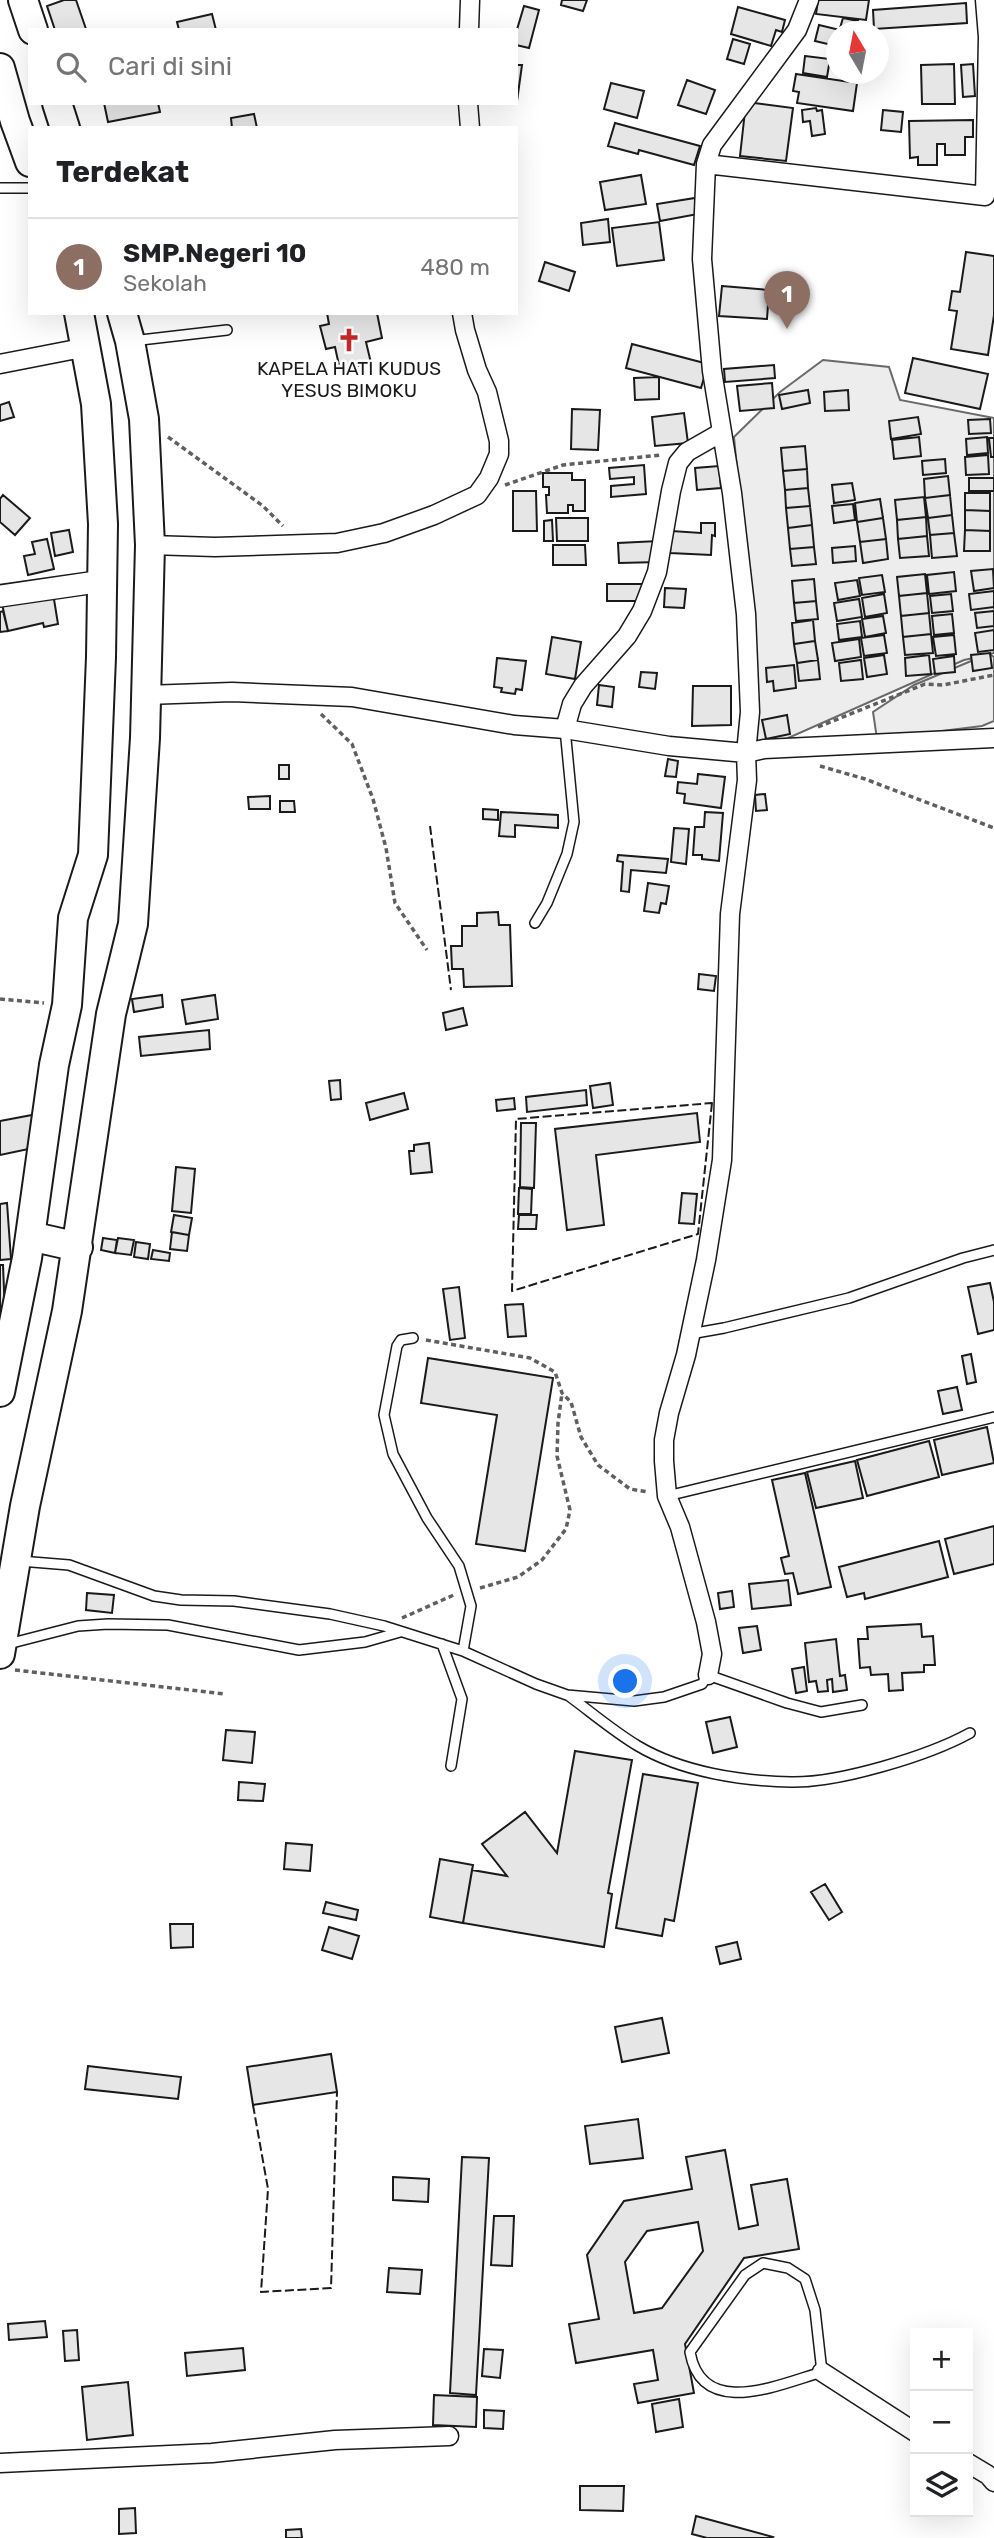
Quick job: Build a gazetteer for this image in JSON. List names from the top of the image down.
{
  "places": {
    "church": ["KAPELA HATI KUDUS YESUS BIMOKU"]
  },
  "north": "top",
  "page": {
    "search": "Cari di sini",
    "heading": "Terdekat",
    "list": [
      {
        "mark": "1",
        "name": "SMP.Negeri 10",
        "note": "Sekolah",
        "value": "480 m"
      }
    ],
    "pins": "1",
    "map_buttons": ["+", "−"]
  }
}
